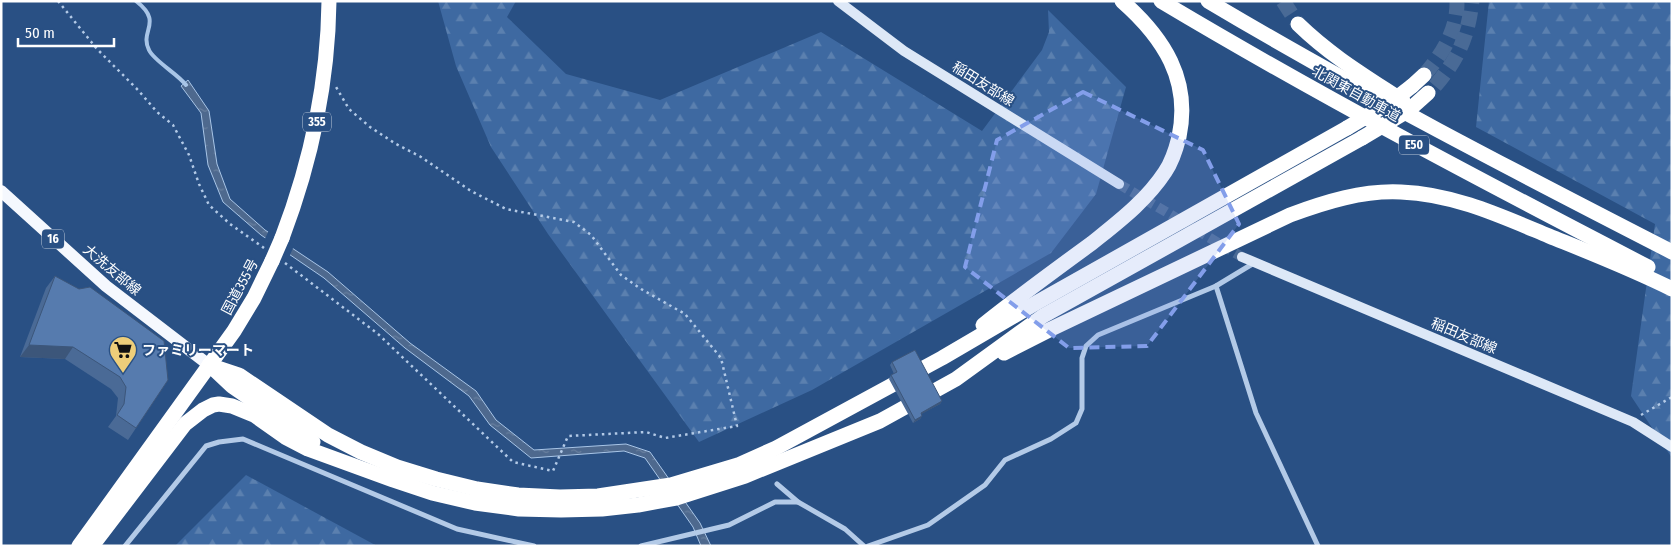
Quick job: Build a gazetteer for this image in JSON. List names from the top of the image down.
{
  "streets": {
    "highway": [
      "北関東自動車道",
      "355",
      "E50",
      "国道355号"
    ],
    "main road": ["稲田友部線", "16", "大洗友部線"]
  },
  "crossings": [
    ["大洗友部線", "国道355号"]
  ],
  "places": {
    "supermarket": ["ファミリーマート"]
  },
  "scale_bar": "50 m"
}
